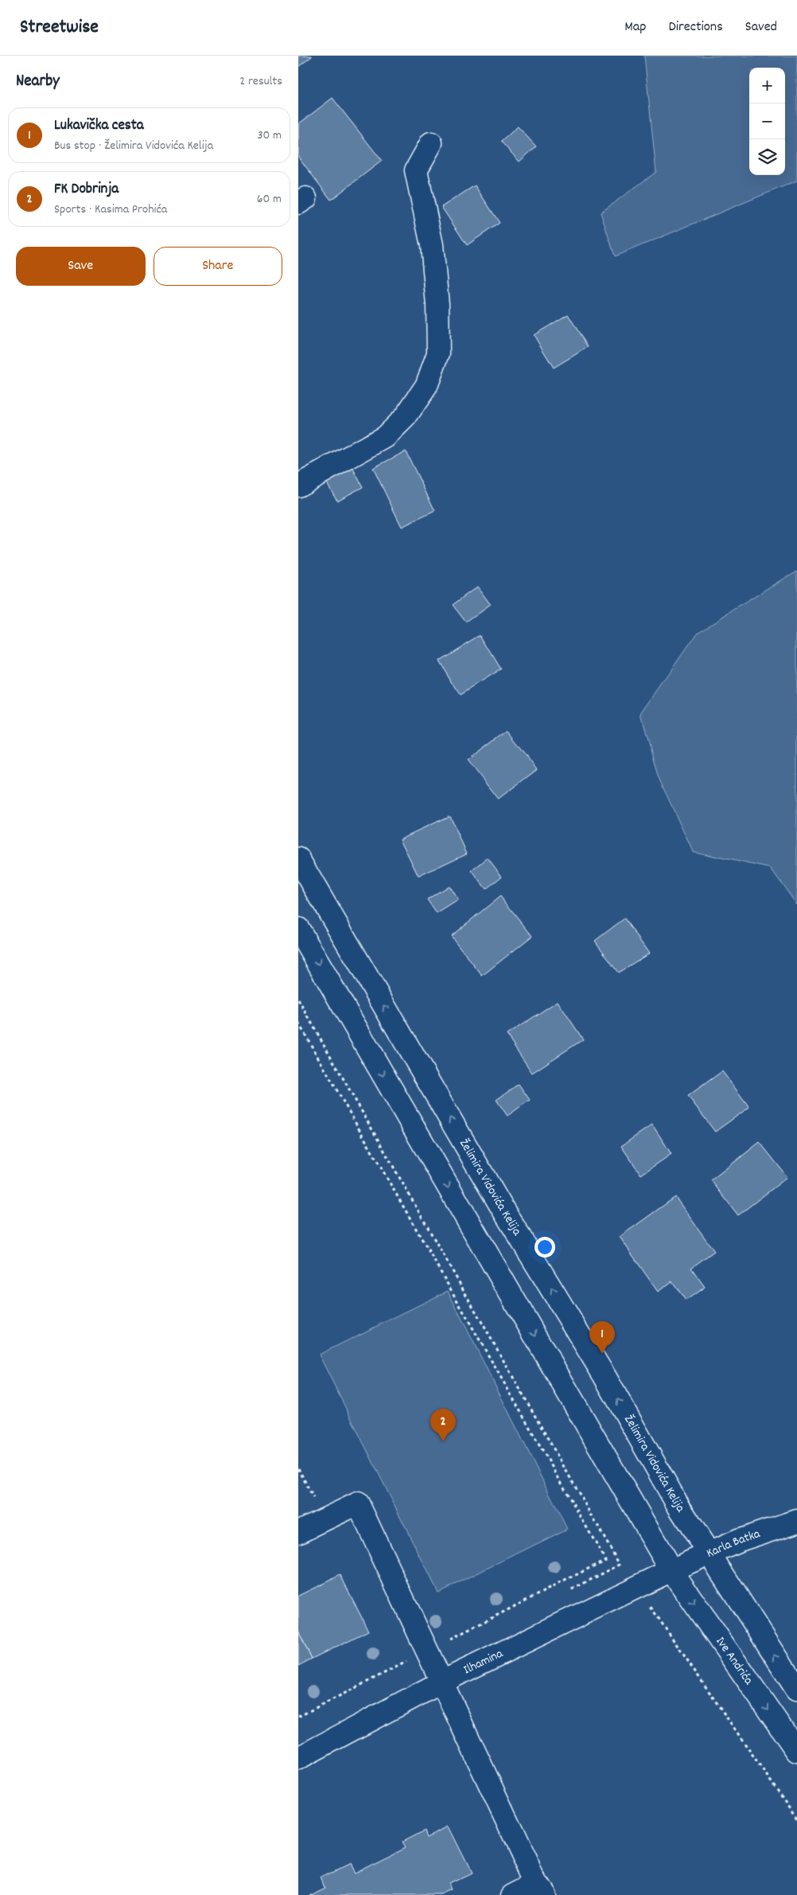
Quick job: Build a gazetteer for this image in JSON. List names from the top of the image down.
{
  "streets": {
    "main road": [
      "Želimira Vidovića Kelija",
      "Karla Batka",
      "Ilhamina",
      "Ive Andrića"
    ]
  },
  "crossings": [
    ["Želimira Vidovića Kelija", "Karla Batka"],
    ["Karla Batka", "Ilhamina"],
    ["Karla Batka", "Ive Andrića"],
    ["Ilhamina", "Ive Andrića"]
  ],
  "page": {
    "header": "Streetwise",
    "nav": ["Map", "Directions", "Saved"],
    "heading": ["Nearby", "2 results"],
    "map_buttons": ["+", "−"],
    "list": [
      {
        "mark": "1",
        "name": "Lukavička cesta",
        "note": "Bus stop · Želimira Vidovića Kelija",
        "value": "30 m"
      },
      {
        "mark": "2",
        "name": "FK Dobrinja",
        "note": "Sports · Kasima Prohića",
        "value": "60 m"
      }
    ],
    "buttons": ["Save", "Share"],
    "pins": ["1", "2"]
  }
}
